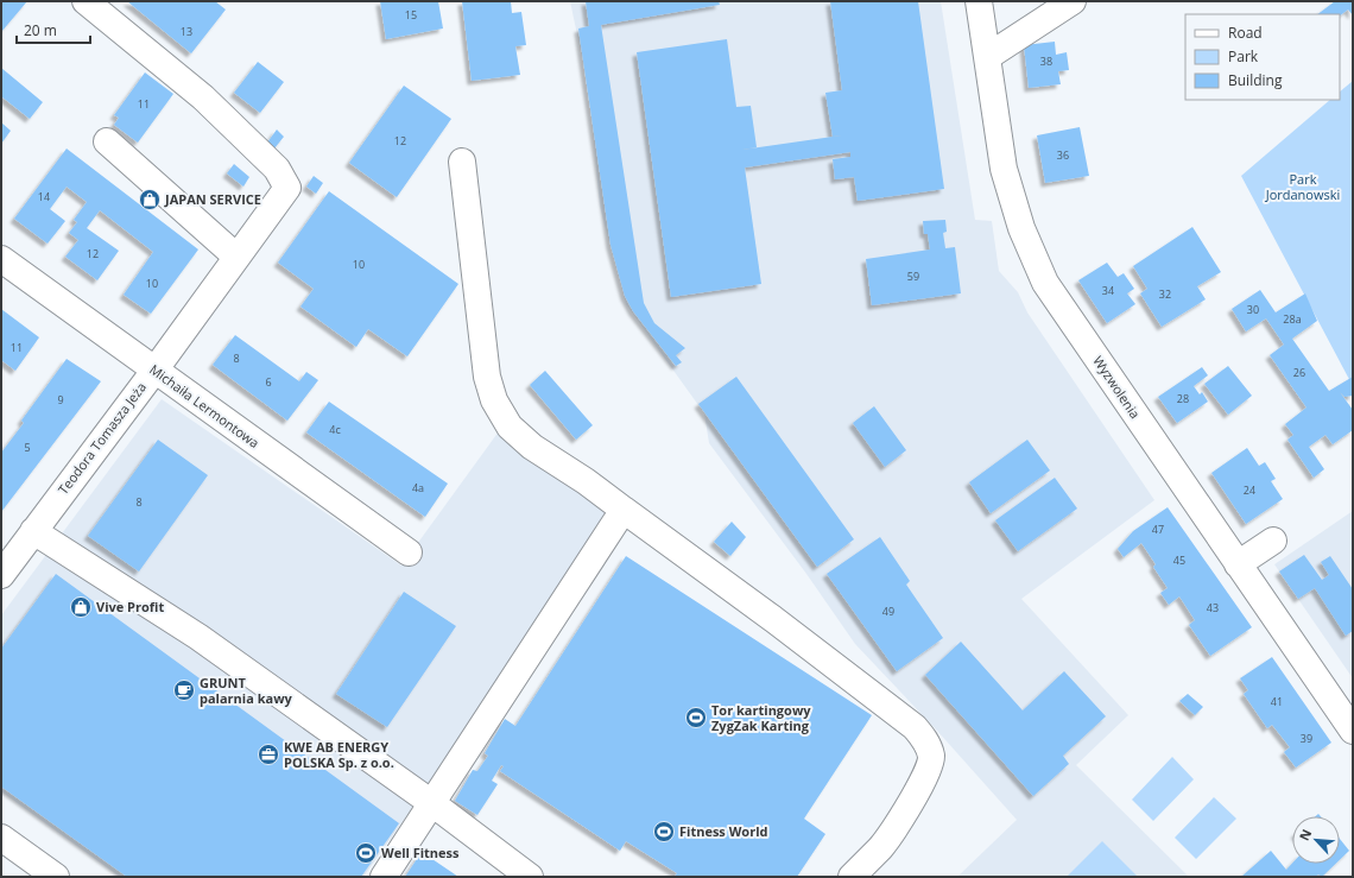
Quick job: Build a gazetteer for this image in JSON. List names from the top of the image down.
{
  "streets": {
    "street": ["Wyzwolenia", "Michaiła Lermontowa", "Teodora Tomasza Jeża"]
  },
  "crossings": [
    ["Michaiła Lermontowa", "Teodora Tomasza Jeża"]
  ],
  "parks": ["Park Jordanowski"],
  "places": {
    "shop": ["JAPAN SERVICE", "Vive Profit"],
    "cafe": ["GRUNT palarnia kawy"],
    "sports": ["Tor kartingowy ZygZak Karting", "Fitness World", "Well Fitness"],
    "office": ["KWE AB ENERGY POLSKA Sp. z o.o."]
  },
  "house_numbers": [
    "15",
    "13",
    "38",
    "11",
    "12",
    "36",
    "14",
    "12",
    "10",
    "59",
    "10",
    "34",
    "32",
    "30",
    "28a",
    "11",
    "8",
    "26",
    "6",
    "28",
    "9",
    "4c",
    "5",
    "4a",
    "24",
    "8",
    "47",
    "45",
    "43",
    "49",
    "41",
    "39"
  ],
  "legend": ["Road", "Park", "Building"],
  "scale_bar": "20 m",
  "north": "top left"
}
